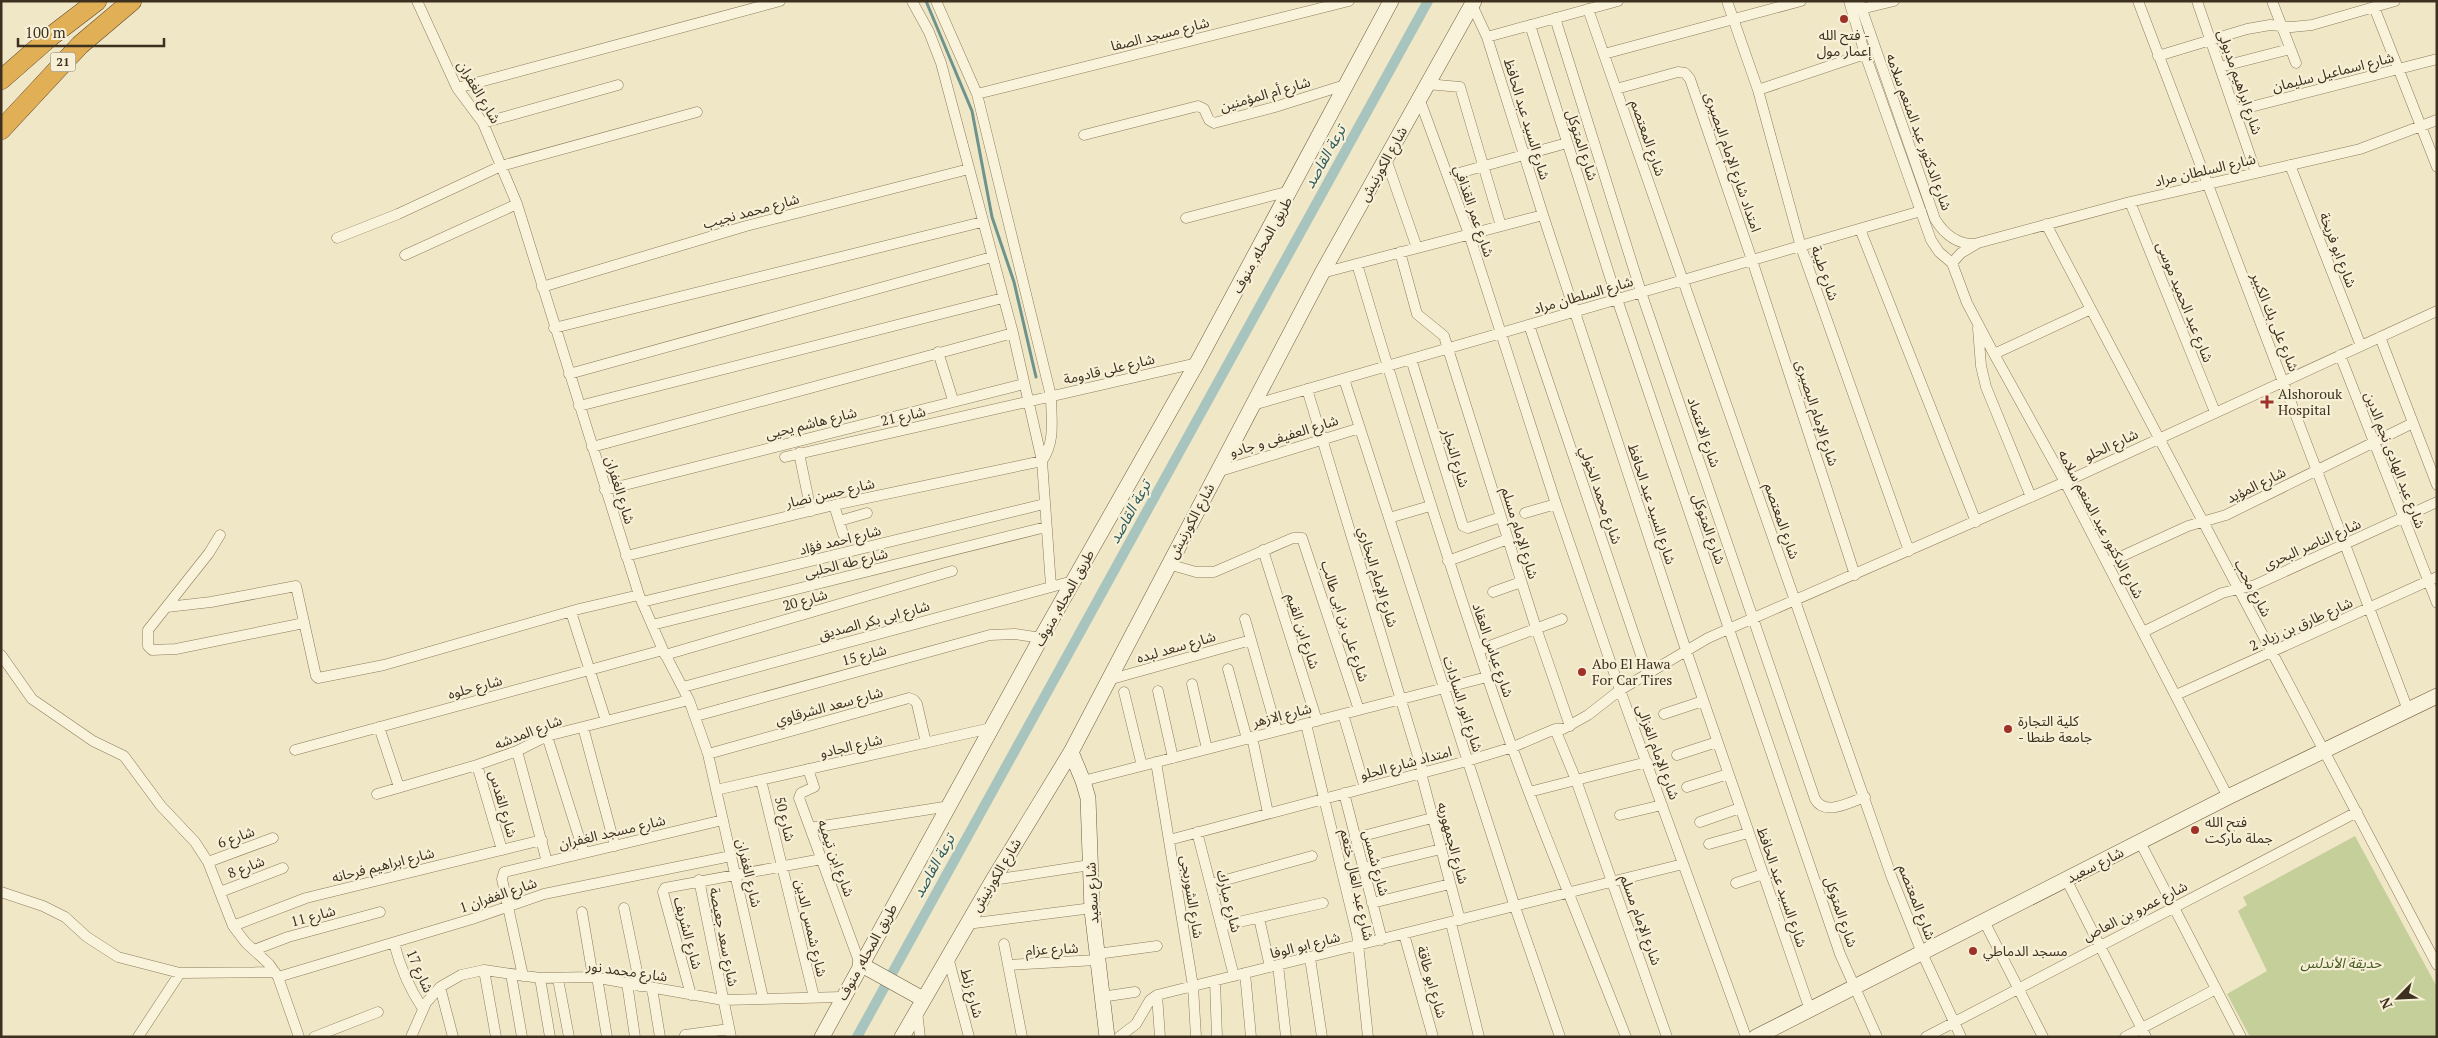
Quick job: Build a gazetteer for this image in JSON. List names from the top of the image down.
{
  "streets": {
    "highway": ["21"],
    "main road": ["شارع الكورنيش", "طريق المحله, منوف", "شارع سعيد"],
    "street": [
      "شارع مسجد الصفا",
      "شارع اسماعيل سليمان",
      "شارع ابراهيم مدبولى",
      "شارع الغفران",
      "شارع أم المؤمنين",
      "شارع السيد عبد الحافظ",
      "شارع الدكتور عبد المنعم سلامه",
      "شارع المعتصم",
      "شارع المتوكل",
      "امتداد شارع الإمام البصيرى",
      "شارع السلطان مراد",
      "شارع محمد نجيب",
      "شارع عمر القذافي",
      "شارع ابو فريخة",
      "شارع طيبة",
      "شارع عبد الحميد موسى",
      "شارع على بك الكبير",
      "شارع على قادومة",
      "شارع الإمام البصيرى",
      "شارع 21",
      "شارع هاشم يحيى",
      "شارع الاعتماد",
      "شارع العفيفى و جادو",
      "شارع الحلو",
      "شارع النجار",
      "شارع عبد الهادى نجم الدين",
      "شارع المؤيد",
      "شارع حسن نصار",
      "شارع محمد الخولي",
      "شارع الإمام مسلم",
      "شارع احمد فؤاد",
      "شارع الناصر البحرى",
      "شارع طه الحلبى",
      "شارع الإمام البخاري",
      "شارع محب",
      "شارع 20",
      "شارع ابى بكر الصديق",
      "شارع على بن ابى طالب",
      "شارع طارق بن زياد 2",
      "شارع ابن القيم",
      "شارع سعد لبده",
      "شارع عباس العقاد",
      "شارع 15",
      "شارع حلوه",
      "شارع انور السادات",
      "شارع سعد الشرقاوي",
      "شارع الازهر",
      "شارع المدشه",
      "شارع الجادو",
      "شارع الإمام الغزالى",
      "امتداد شارع الحلو",
      "شارع القدس",
      "شارع 50",
      "شارع مسجد الغفران",
      "شارع 6",
      "شارع الجمهوريه",
      "شارع ابن تيميه",
      "شارع شمس",
      "شارع ابراهيم فرحانه",
      "شارع 8",
      "شارع عبد العال ختعم",
      "شارع الغفران 1",
      "شارع الشوربجى",
      "شارع مبارك",
      "شارع عمرو بن العاص",
      "شارع 11",
      "شارع شمس الدين",
      "شارع الشريف",
      "شارع سعد جعيصة",
      "شارع ابو الوفا",
      "شارع عزام",
      "شارع 17",
      "شارع محمد نور",
      "شارع ابو طاقة",
      "شارع زلط"
    ]
  },
  "crossings": [
    ["شارع اسماعيل سليمان", "شارع ابراهيم مدبولى"],
    ["شارع ابراهيم مدبولى", "شارع السلطان مراد"],
    ["شارع الغفران", "شارع محمد نجيب"],
    ["شارع الغفران", "شارع هاشم يحيى"],
    ["شارع الغفران", "شارع حسن نصار"],
    ["شارع الغفران", "شارع احمد فؤاد"],
    ["شارع الغفران", "شارع طه الحلبى"],
    ["شارع الغفران", "شارع 20"],
    ["شارع الغفران", "شارع ابى بكر الصديق"],
    ["شارع الغفران", "شارع 15"],
    ["شارع الغفران", "شارع حلوه"],
    ["شارع الغفران", "شارع سعد الشرقاوي"],
    ["شارع الغفران", "شارع المدشه"],
    ["شارع الغفران", "شارع الجادو"],
    ["شارع الغفران", "شارع مسجد الغفران"],
    ["شارع الغفران", "شارع الغفران 1"],
    ["شارع الغفران", "شارع الشريف"],
    ["شارع الغفران", "شارع محمد نور"],
    ["شارع أم المؤمنين", "طريق المحله, منوف"],
    ["شارع السيد عبد الحافظ", "شارع الكورنيش"],
    ["شارع السيد عبد الحافظ", "شارع السلطان مراد"],
    ["شارع السيد عبد الحافظ", "امتداد شارع الحلو"],
    ["شارع السيد عبد الحافظ", "شارع سعيد"],
    ["شارع الدكتور عبد المنعم سلامه", "شارع السلطان مراد"],
    ["شارع الدكتور عبد المنعم سلامه", "شارع الحلو"],
    ["شارع الدكتور عبد المنعم سلامه", "شارع المؤيد"],
    ["شارع الدكتور عبد المنعم سلامه", "شارع الناصر البحرى"],
    ["شارع الدكتور عبد المنعم سلامه", "شارع طارق بن زياد 2"],
    ["شارع الدكتور عبد المنعم سلامه", "شارع سعيد"],
    ["شارع المعتصم", "امتداد شارع الإمام البصيرى"],
    ["شارع المعتصم", "شارع السلطان مراد"],
    ["شارع المعتصم", "شارع الاعتماد"],
    ["شارع المعتصم", "شارع الحلو"],
    ["شارع المعتصم", "امتداد شارع الحلو"],
    ["شارع المعتصم", "شارع سعيد"],
    ["شارع المعتصم", "شارع عمرو بن العاص"],
    ["شارع المتوكل", "شارع السلطان مراد"],
    ["شارع المتوكل", "امتداد شارع الحلو"],
    ["شارع المتوكل", "شارع سعيد"],
    ["امتداد شارع الإمام البصيرى", "شارع السلطان مراد"],
    ["امتداد شارع الإمام البصيرى", "شارع الإمام البصيرى"],
    ["شارع الكورنيش", "شارع السلطان مراد"],
    ["شارع الكورنيش", "شارع عمر القذافي"],
    ["شارع الكورنيش", "شارع العفيفى و جادو"],
    ["شارع الكورنيش", "شارع سعد لبده"],
    ["شارع الكورنيش", "شارع سعيد"],
    ["شارع الكورنيش", "شارع زلط"],
    ["شارع السلطان مراد", "شارع عمر القذافي"],
    ["شارع السلطان مراد", "شارع ابو فريخة"],
    ["شارع السلطان مراد", "شارع طيبة"],
    ["شارع السلطان مراد", "شارع عبد الحميد موسى"],
    ["شارع السلطان مراد", "شارع على بك الكبير"],
    ["شارع السلطان مراد", "شارع الإمام البصيرى"],
    ["شارع السلطان مراد", "شارع الاعتماد"],
    ["شارع السلطان مراد", "شارع النجار"],
    ["شارع السلطان مراد", "شارع محمد الخولي"],
    ["شارع السلطان مراد", "شارع الإمام مسلم"],
    ["شارع السلطان مراد", "شارع الإمام البخاري"],
    ["شارع السلطان مراد", "شارع محب"],
    ["شارع السلطان مراد", "شارع عباس العقاد"],
    ["شارع السلطان مراد", "شارع انور السادات"],
    ["شارع السلطان مراد", "شارع الإمام الغزالى"],
    ["شارع عمر القذافي", "شارع الإمام الغزالى"],
    ["طريق المحله, منوف", "شارع على قادومة"],
    ["طريق المحله, منوف", "شارع ابى بكر الصديق"],
    ["طريق المحله, منوف", "شارع 15"],
    ["طريق المحله, منوف", "شارع الجادو"],
    ["طريق المحله, منوف", "شارع ابن تيميه"],
    ["طريق المحله, منوف", "شارع محمد نور"],
    ["شارع ابو فريخة", "شارع الحلو"],
    ["شارع طيبة", "شارع الحلو"],
    ["شارع عبد الحميد موسى", "شارع الحلو"],
    ["شارع على بك الكبير", "شارع الحلو"],
    ["شارع على بك الكبير", "شارع المؤيد"],
    ["شارع على بك الكبير", "شارع الناصر البحرى"],
    ["شارع على بك الكبير", "شارع طارق بن زياد 2"],
    ["شارع على بك الكبير", "شارع سعيد"],
    ["شارع على قادومة", "شارع 21"],
    ["شارع الإمام البصيرى", "شارع الحلو"],
    ["شارع الاعتماد", "امتداد شارع الحلو"],
    ["شارع العفيفى و جادو", "شارع الإمام البخاري"],
    ["شارع العفيفى و جادو", "شارع انور السادات"],
    ["شارع الحلو", "شارع عبد الهادى نجم الدين"],
    ["شارع الحلو", "شارع محب"],
    ["شارع الحلو", "امتداد شارع الحلو"],
    ["شارع النجار", "شارع الإمام مسلم"],
    ["شارع عبد الهادى نجم الدين", "شارع المؤيد"],
    ["شارع عبد الهادى نجم الدين", "شارع الناصر البحرى"],
    ["شارع عبد الهادى نجم الدين", "شارع طارق بن زياد 2"],
    ["شارع المؤيد", "شارع محب"],
    ["شارع محمد الخولي", "امتداد شارع الحلو"],
    ["شارع الإمام مسلم", "امتداد شارع الحلو"],
    ["شارع الإمام مسلم", "شارع ابو الوفا"],
    ["شارع الناصر البحرى", "شارع محب"],
    ["شارع الإمام البخاري", "شارع الازهر"],
    ["شارع الإمام البخاري", "امتداد شارع الحلو"],
    ["شارع الإمام البخاري", "شارع الجمهوريه"],
    ["شارع محب", "شارع طارق بن زياد 2"],
    ["شارع محب", "شارع سعيد"],
    ["شارع محب", "شارع عمرو بن العاص"],
    ["شارع 20", "شارع حلوه"],
    ["شارع على بن ابى طالب", "شارع ابن القيم"],
    ["شارع على بن ابى طالب", "شارع الازهر"],
    ["شارع ابن القيم", "شارع الازهر"],
    ["شارع عباس العقاد", "شارع الازهر"],
    ["شارع عباس العقاد", "امتداد شارع الحلو"],
    ["شارع عباس العقاد", "شارع ابو الوفا"],
    ["شارع انور السادات", "شارع الازهر"],
    ["شارع انور السادات", "امتداد شارع الحلو"],
    ["شارع انور السادات", "شارع ابو الوفا"],
    ["شارع سعد الشرقاوي", "شارع الجادو"],
    ["شارع الازهر", "شارع سعيد"],
    ["شارع الازهر", "شارع عبد العال ختعم"],
    ["شارع الازهر", "شارع الشوربجى"],
    ["شارع المدشه", "شارع القدس"],
    ["شارع الجادو", "شارع 50"],
    ["شارع الجادو", "شارع ابن تيميه"],
    ["شارع الإمام الغزالى", "امتداد شارع الحلو"],
    ["شارع الإمام الغزالى", "شارع ابو الوفا"],
    ["امتداد شارع الحلو", "شارع الجمهوريه"],
    ["امتداد شارع الحلو", "شارع شمس"],
    ["امتداد شارع الحلو", "شارع عبد العال ختعم"],
    ["امتداد شارع الحلو", "شارع الشوربجى"],
    ["امتداد شارع الحلو", "شارع مبارك"],
    ["شارع القدس", "شارع ابراهيم فرحانه"],
    ["شارع 50", "شارع شمس الدين"],
    ["شارع 50", "شارع الشريف"],
    ["شارع مسجد الغفران", "شارع الغفران 1"],
    ["شارع الجمهوريه", "شارع ابو الوفا"],
    ["شارع ابن تيميه", "شارع الشريف"],
    ["شارع شمس", "شارع ابو الوفا"],
    ["شارع سعيد", "شارع عزام"],
    ["شارع عبد العال ختعم", "شارع ابو الوفا"],
    ["شارع الغفران 1", "شارع 17"],
    ["شارع الشوربجى", "شارع ابو الوفا"],
    ["شارع مبارك", "شارع ابو الوفا"],
    ["شارع شمس الدين", "شارع الشريف"],
    ["شارع شمس الدين", "شارع محمد نور"],
    ["شارع الشريف", "شارع سعد جعيصة"],
    ["شارع الشريف", "شارع محمد نور"],
    ["شارع سعد جعيصة", "شارع محمد نور"],
    ["شارع ابو الوفا", "شارع ابو طاقة"],
    ["شارع 17", "شارع محمد نور"]
  ],
  "water": ["ترعة القاصد"],
  "parks": ["حديقة الأندلس"],
  "places": {
    "other": [
      "فتح الله - إعمار مول",
      "Abo El Hawa For Car Tires",
      "كلية التجارة - جامعة طنطا",
      "فتح الله جملة ماركت",
      "مسجد الدماطي"
    ],
    "health": ["Alshorouk Hospital"]
  },
  "scale_bar": "100 m",
  "north": "bottom left"
}
